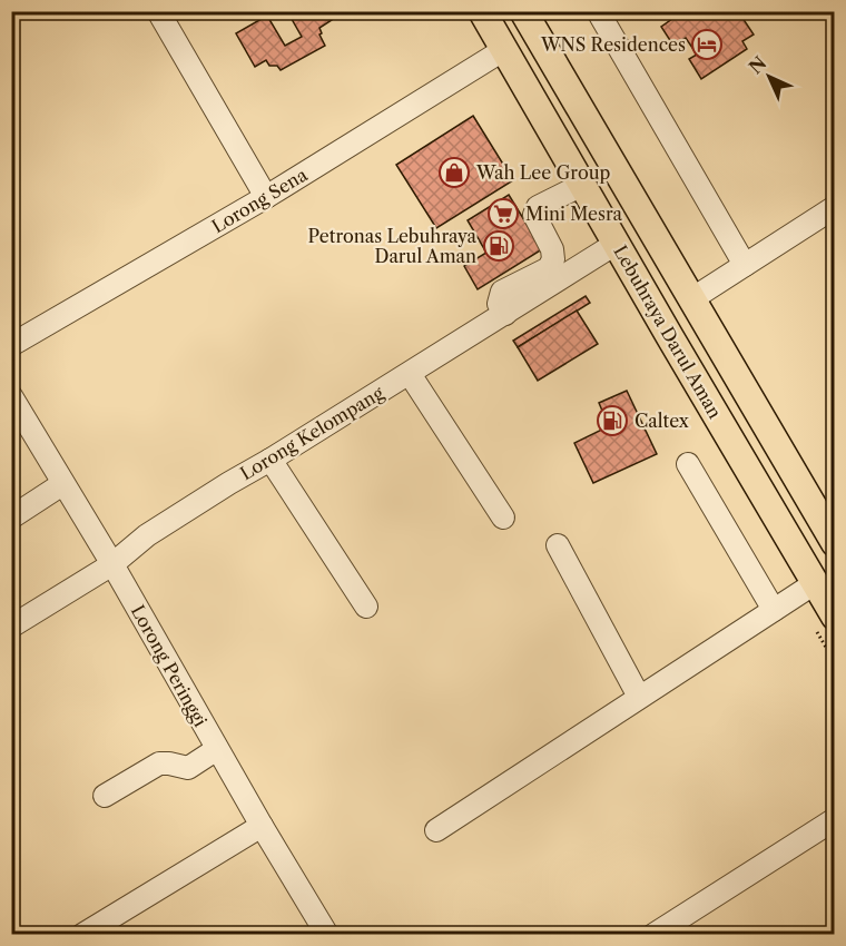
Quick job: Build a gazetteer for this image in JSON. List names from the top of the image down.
{
  "streets": {
    "main road": ["Lebuhraya Darul Aman"],
    "street": ["Lorong Sena", "Lorong Kelompang", "Lorong Peringgi"]
  },
  "crossings": [
    ["Lorong Sena", "Lebuhraya Darul Aman"],
    ["Lebuhraya Darul Aman", "Lorong Kelompang"],
    ["Lorong Kelompang", "Lorong Peringgi"]
  ],
  "places": {
    "hotel": ["WNS Residences"],
    "shop": ["Wah Lee Group"],
    "supermarket": ["Mini Mesra"],
    "fuel station": ["Petronas Lebuhraya Darul Aman", "Caltex"]
  },
  "north": "top left"
}
